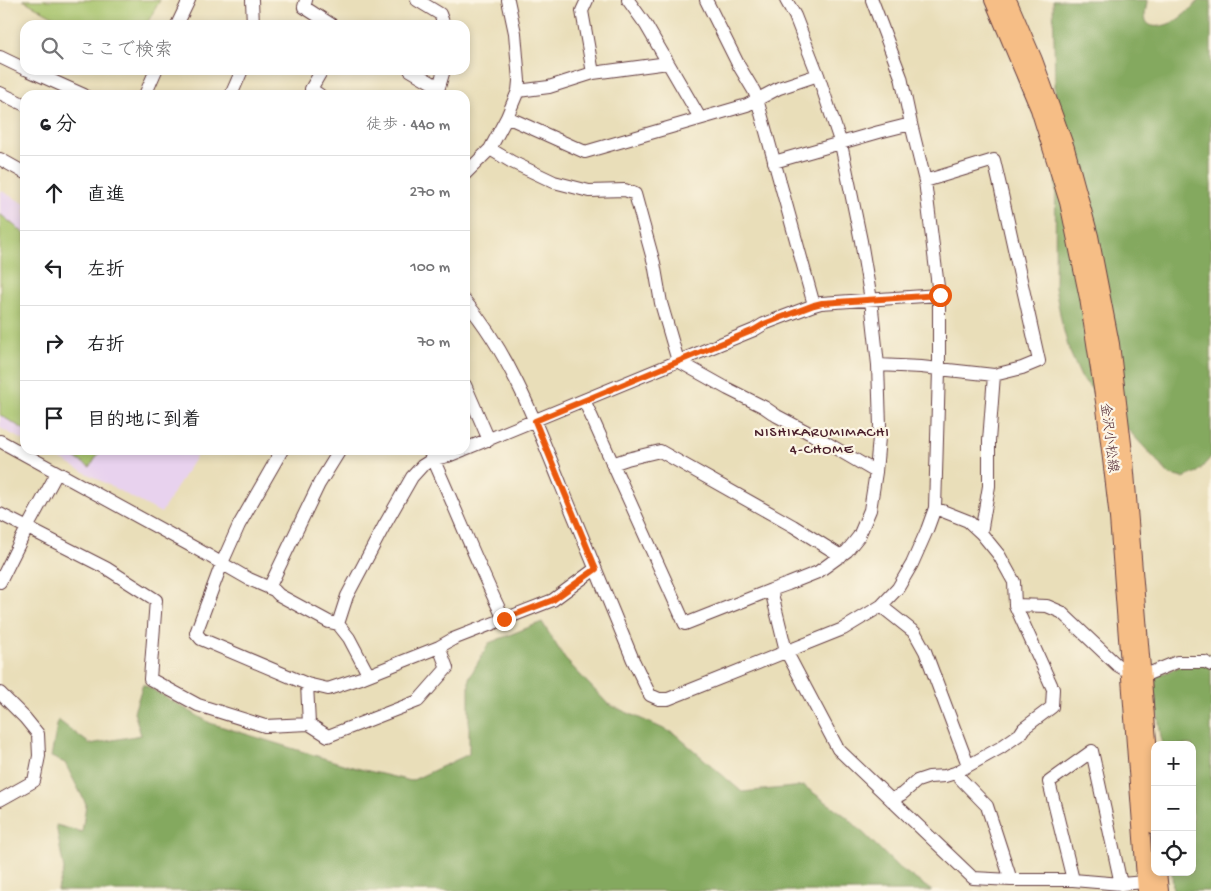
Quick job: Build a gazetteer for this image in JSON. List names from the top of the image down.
{
  "streets": {
    "main road": ["金沢小松線"]
  },
  "districts": ["NISHIKARUMIMACHI 4-CHOME"],
  "page": {
    "search": "ここで検索",
    "heading": ["6 分", "徒歩 · 440 m"],
    "list": [
      ["直進", "270 m"],
      ["左折", "100 m"],
      ["右折", "70 m"],
      "目的地に到着"
    ],
    "map_buttons": ["+", "−"]
  }
}
